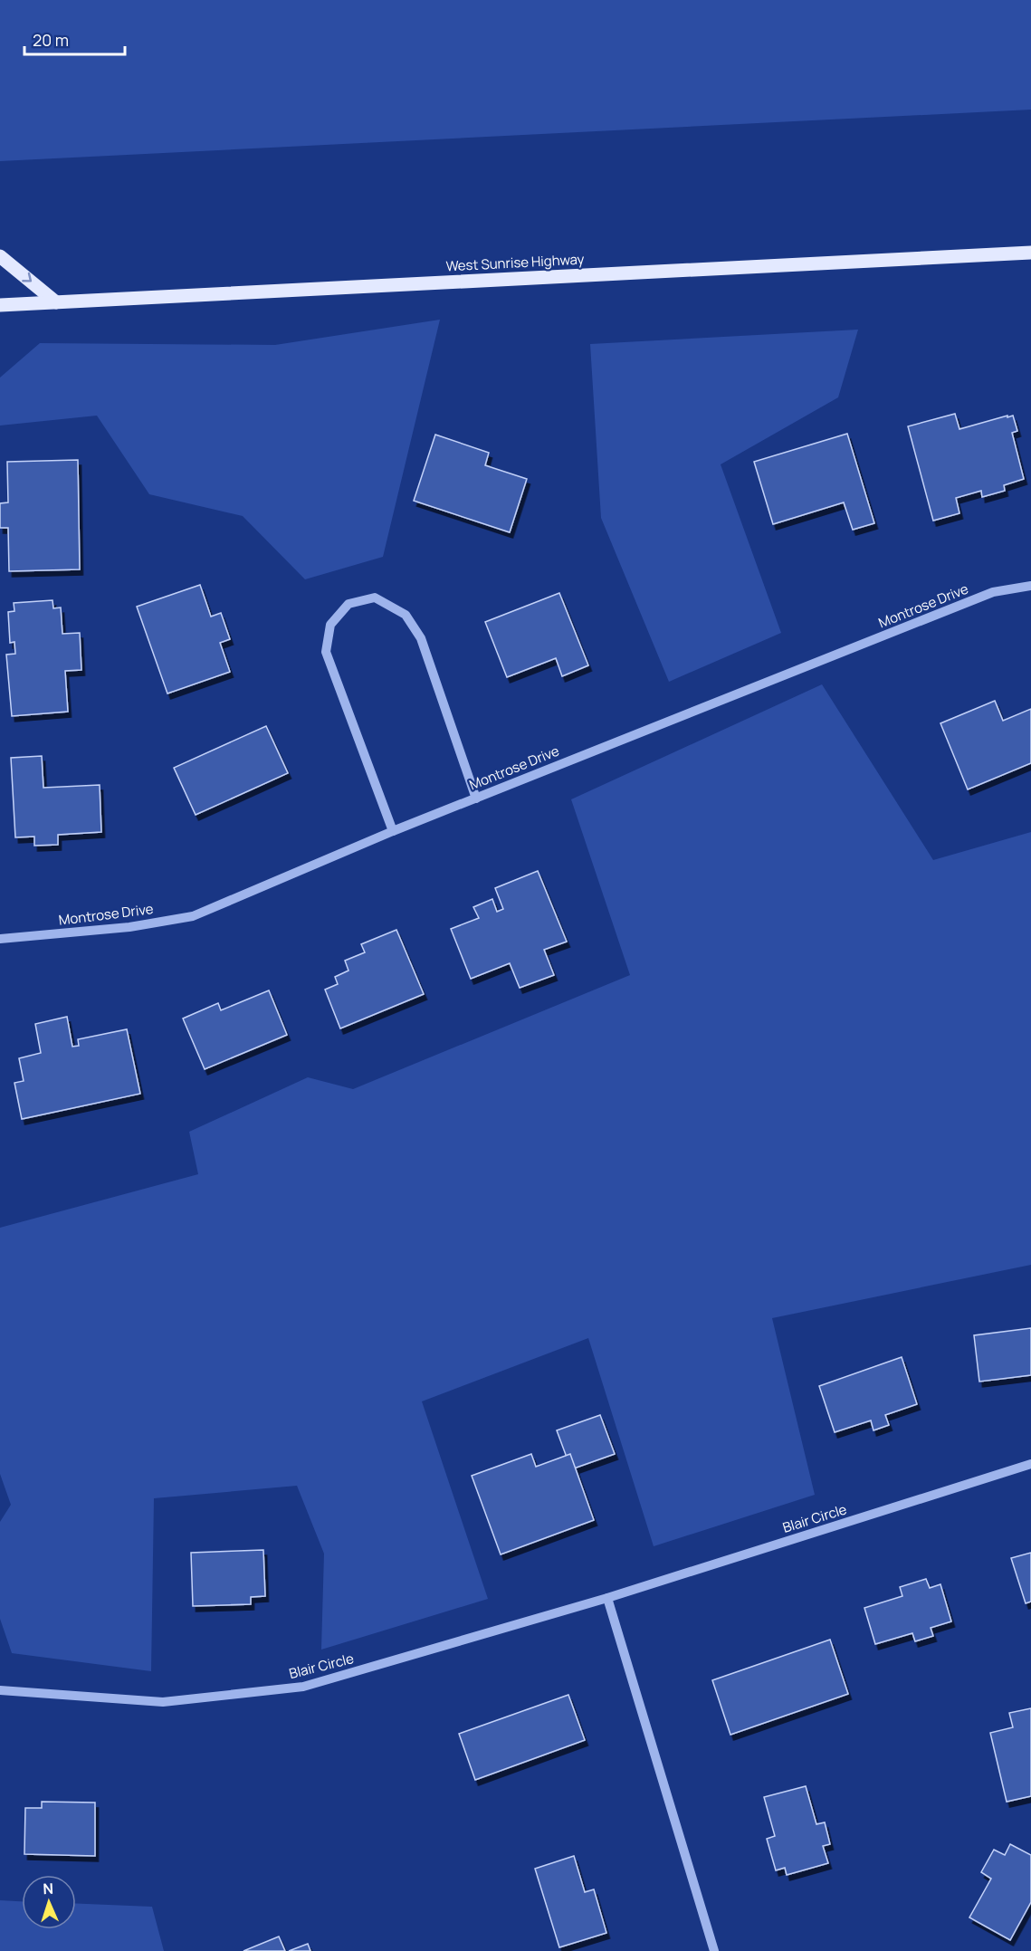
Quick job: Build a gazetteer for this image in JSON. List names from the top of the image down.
{
  "streets": {
    "main road": ["West Sunrise Highway"],
    "street": ["Montrose Drive", "Blair Circle"]
  },
  "scale_bar": "20 m",
  "north": "top"
}
